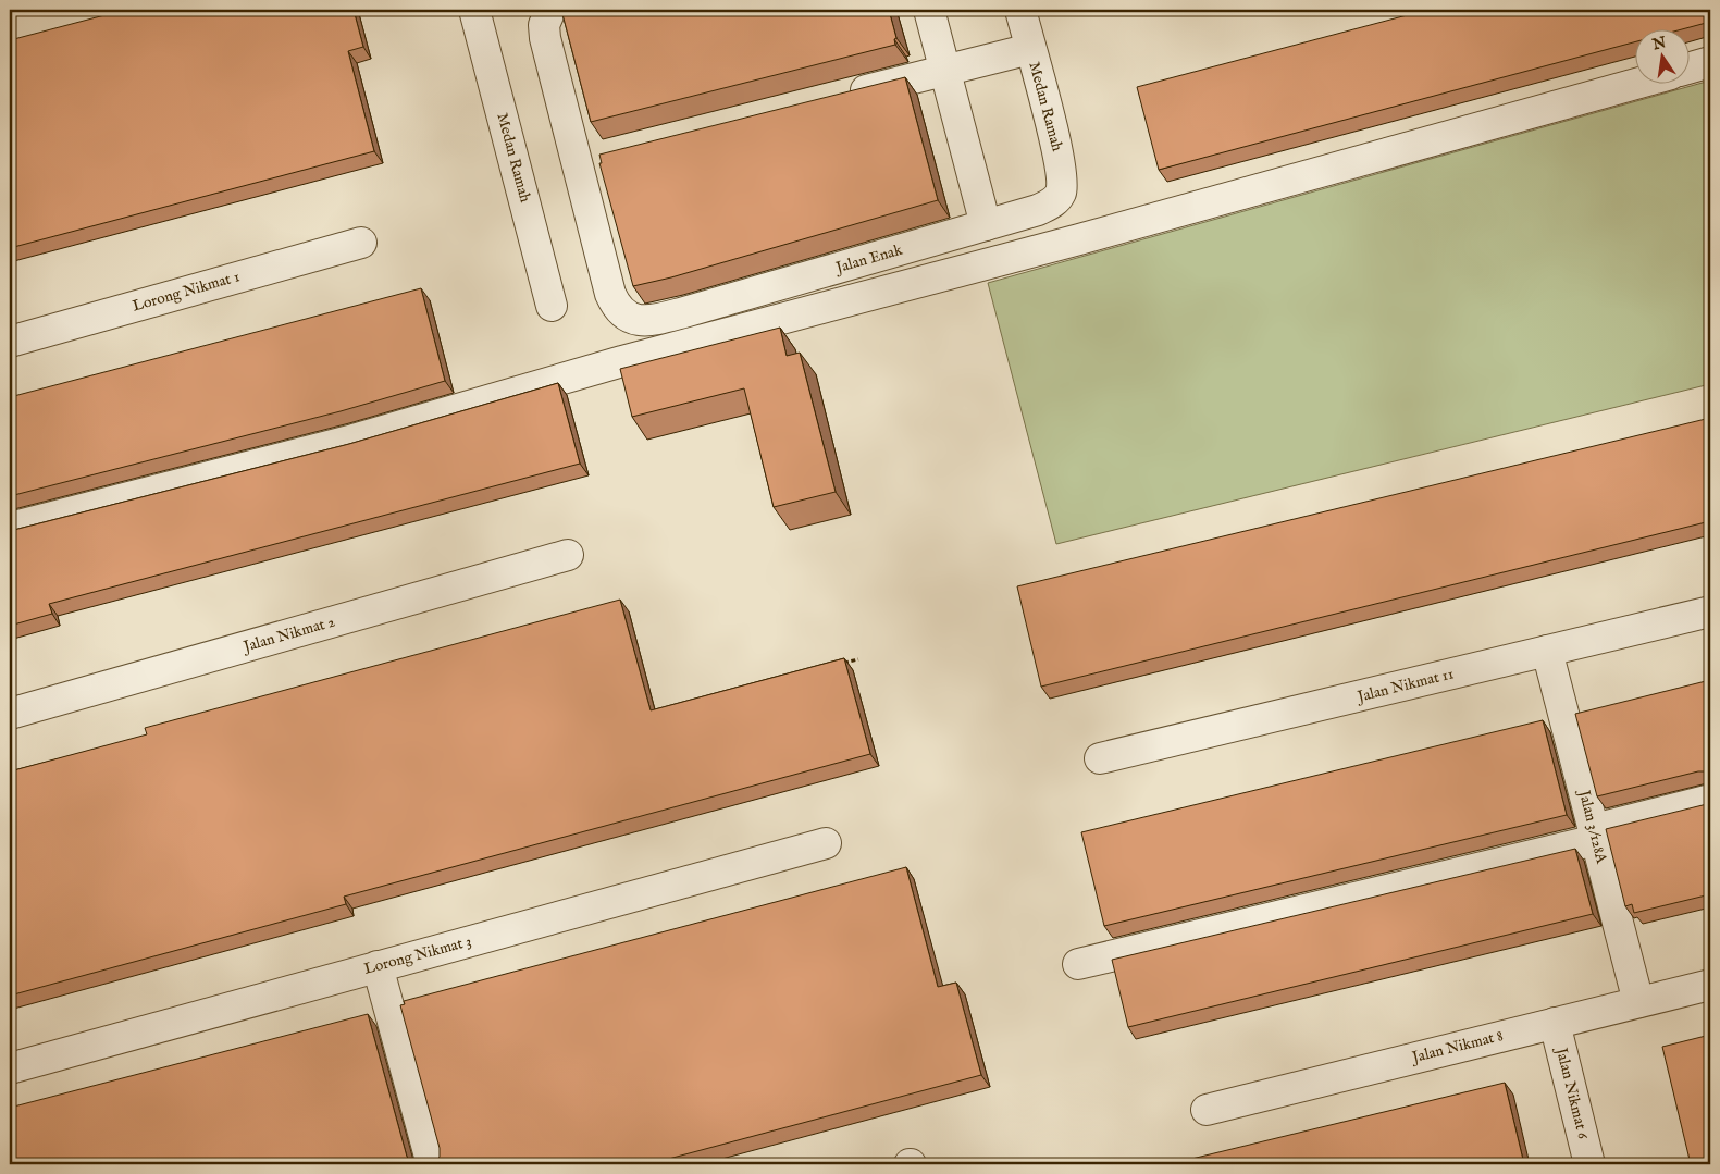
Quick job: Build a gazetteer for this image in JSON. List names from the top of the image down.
{
  "streets": {
    "street": [
      "Medan Ramah",
      "Jalan Enak",
      "Lorong Nikmat 1",
      "Jalan Nikmat 2",
      "Jalan Nikmat 11",
      "Jalan 3/128A",
      "Lorong Nikmat 3",
      "Jalan Nikmat 8",
      "Jalan Nikmat 6"
    ]
  },
  "crossings": [
    ["Medan Ramah", "Jalan Enak"],
    ["Jalan Nikmat 11", "Jalan 3/128A"],
    ["Jalan 3/128A", "Jalan Nikmat 8"],
    ["Jalan Nikmat 8", "Jalan Nikmat 6"]
  ],
  "north": "top"
}
